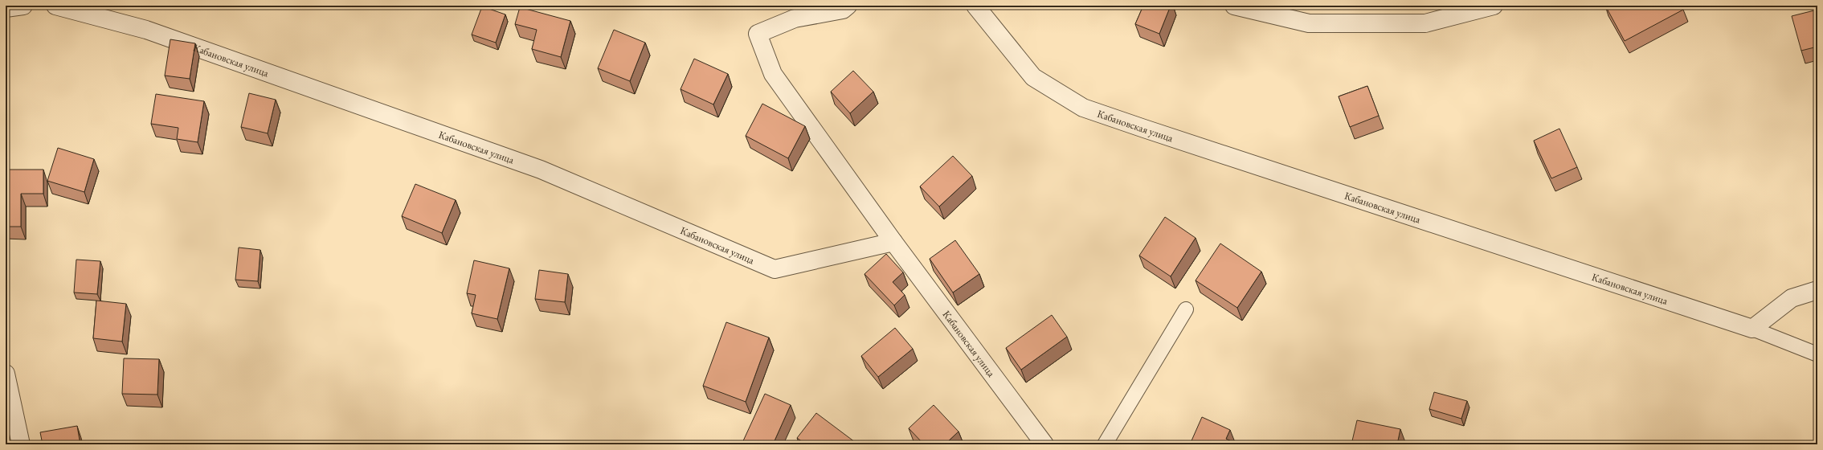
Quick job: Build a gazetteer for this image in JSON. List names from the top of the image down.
{
  "streets": {
    "street": ["Кабановская улица"]
  }
}
